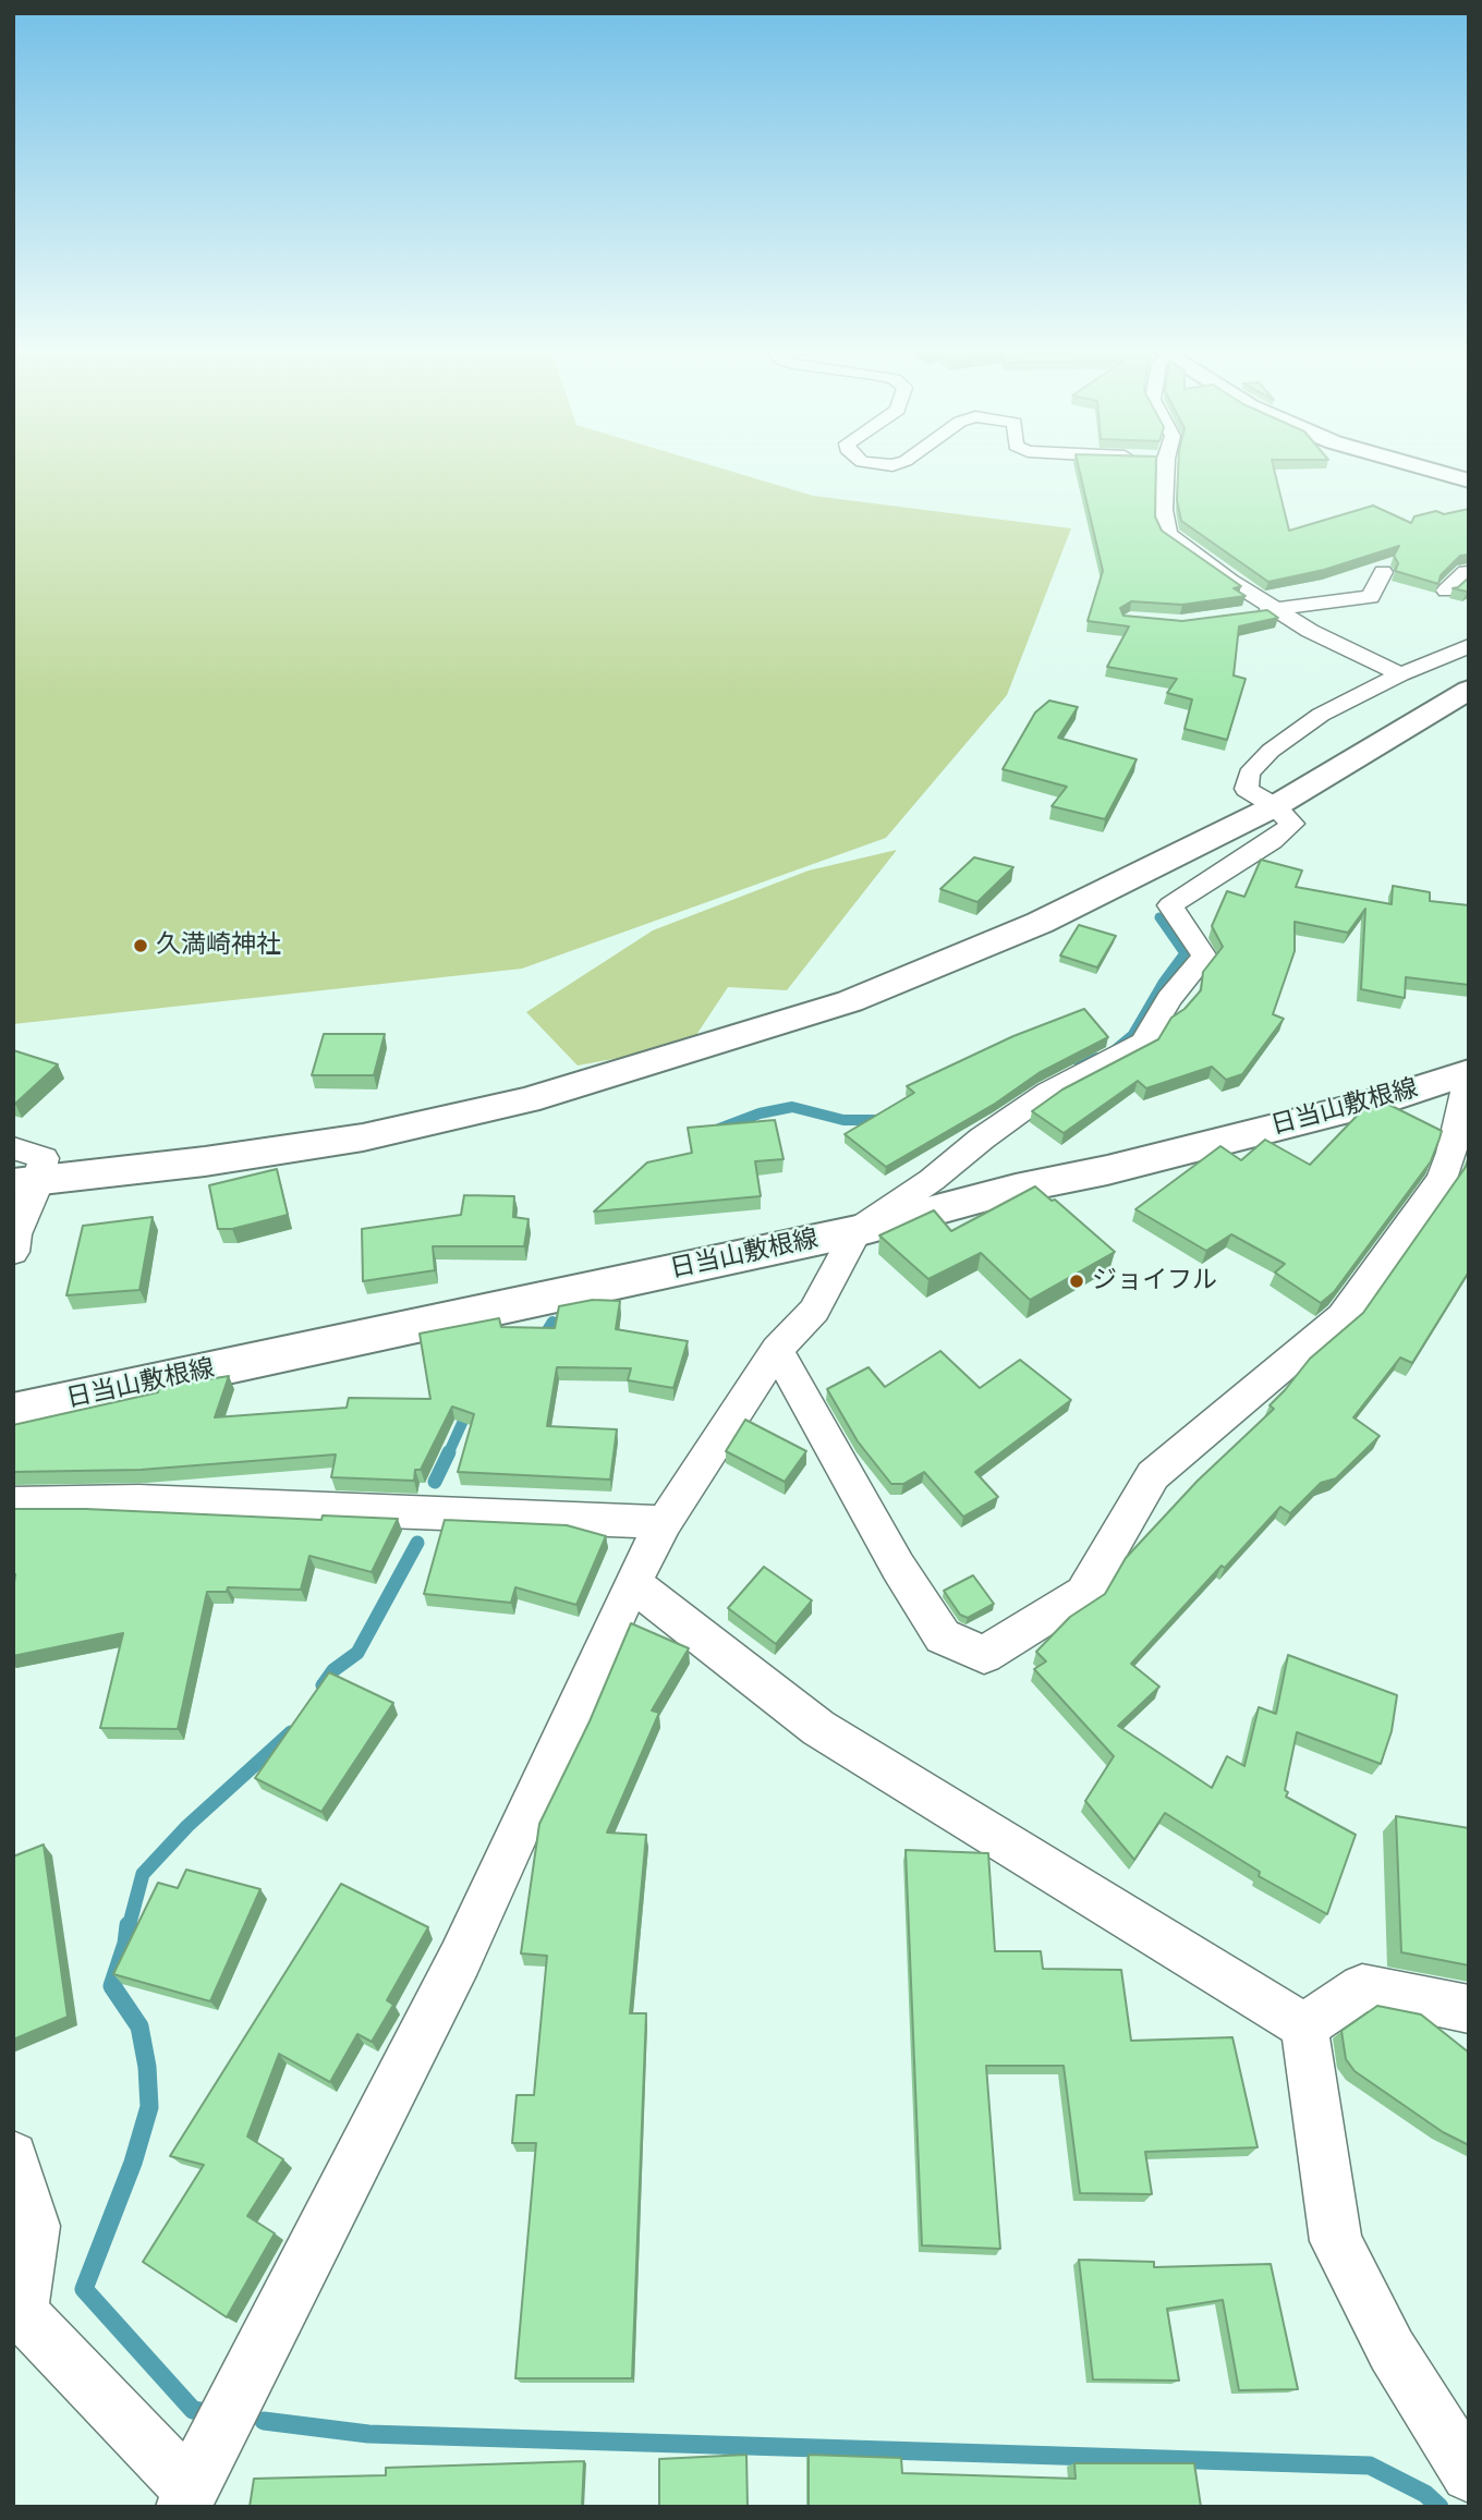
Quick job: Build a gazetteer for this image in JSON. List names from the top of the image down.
{
  "streets": {
    "main road": ["日当山敷根線"]
  },
  "places": ["久満崎神社", "ジョイフル"]
}
